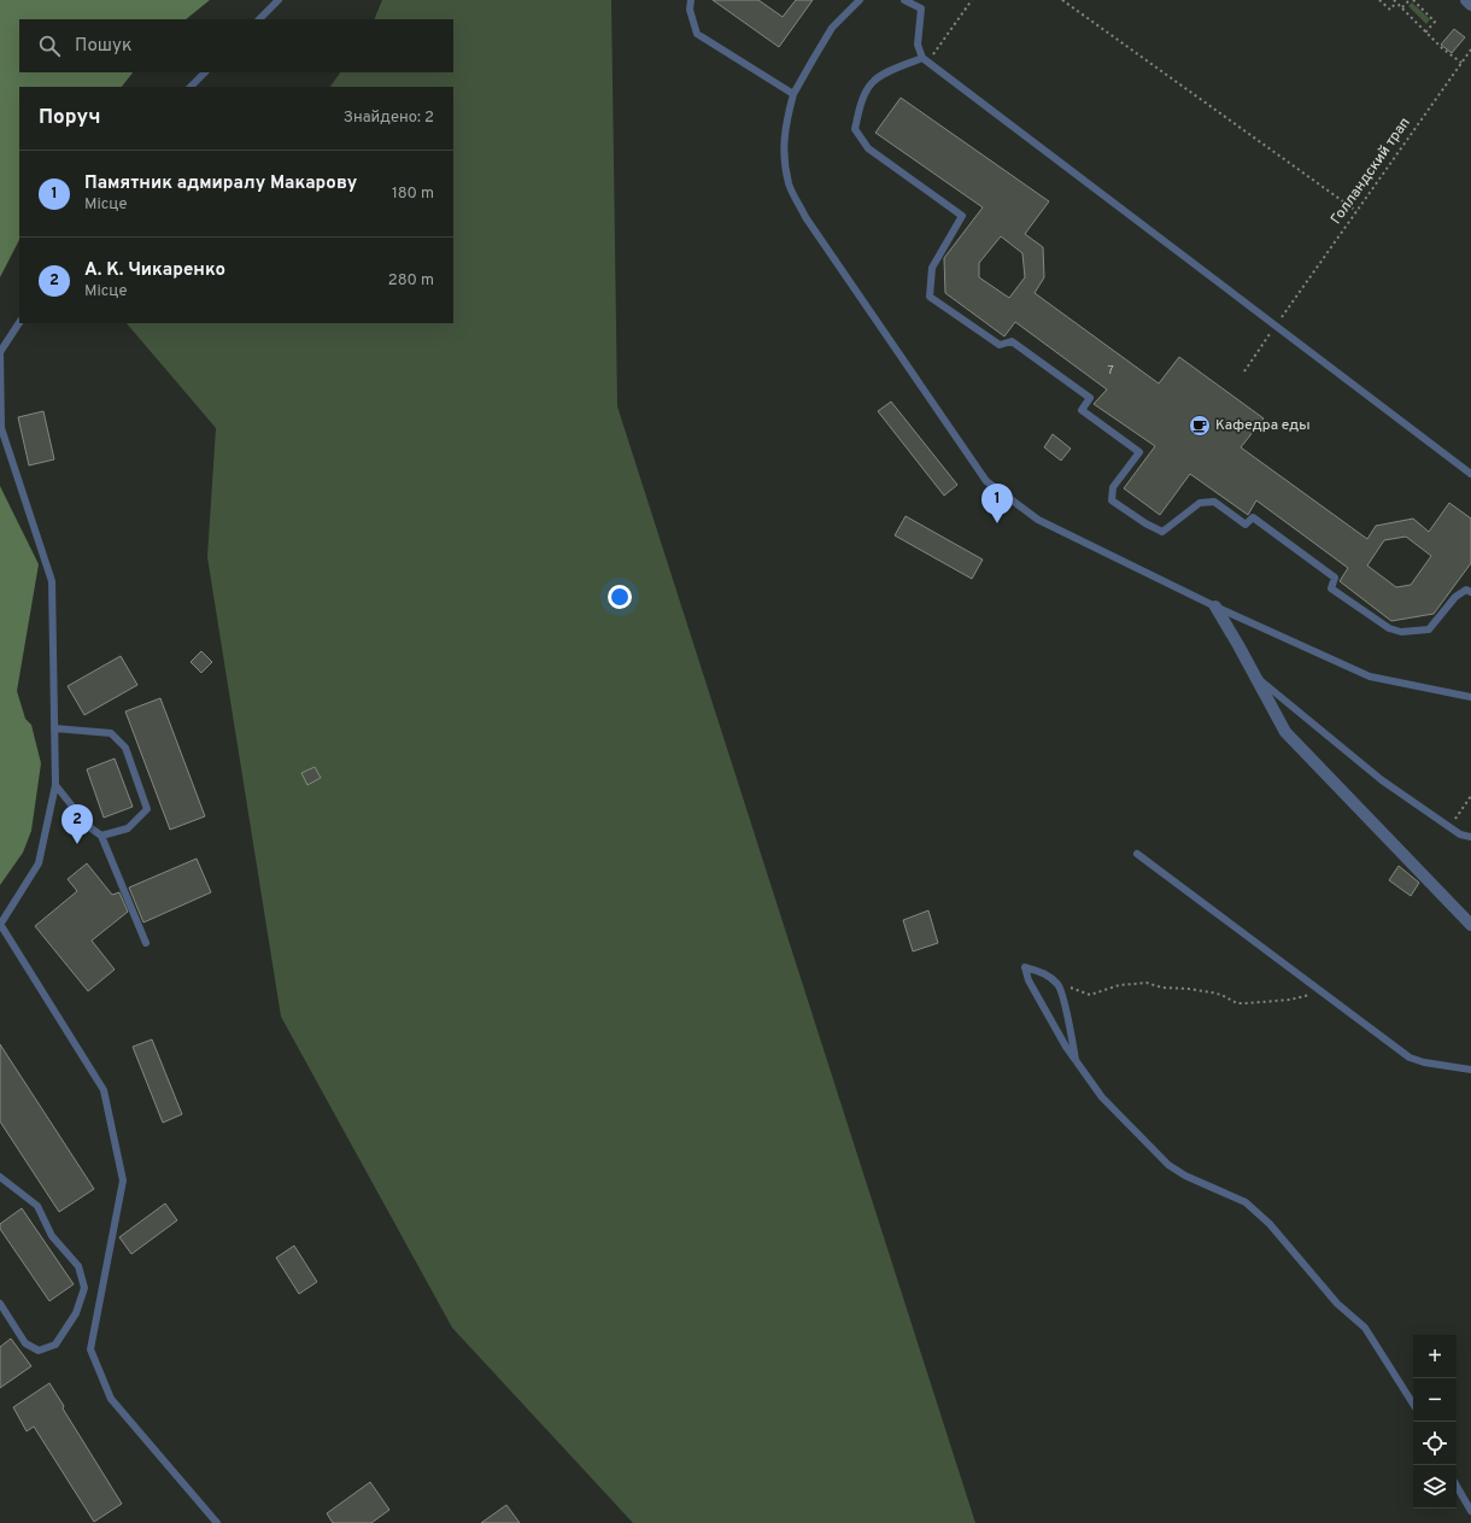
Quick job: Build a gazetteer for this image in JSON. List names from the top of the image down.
{
  "streets": {
    "path": ["Голландский трап"]
  },
  "places": {
    "cafe": ["Кафедра еды"]
  },
  "house_numbers": ["7"],
  "page": {
    "search": "Пошук",
    "heading": ["Поруч", "Знайдено: 2"],
    "list": [
      {
        "mark": "1",
        "name": "Памятник адмиралу Макарову",
        "note": "Місце",
        "value": "180 m"
      },
      {
        "mark": "2",
        "name": "А. К. Чикаренко",
        "note": "Місце",
        "value": "280 m"
      }
    ],
    "pins": ["1", "2"],
    "map_buttons": ["+", "−"]
  }
}
